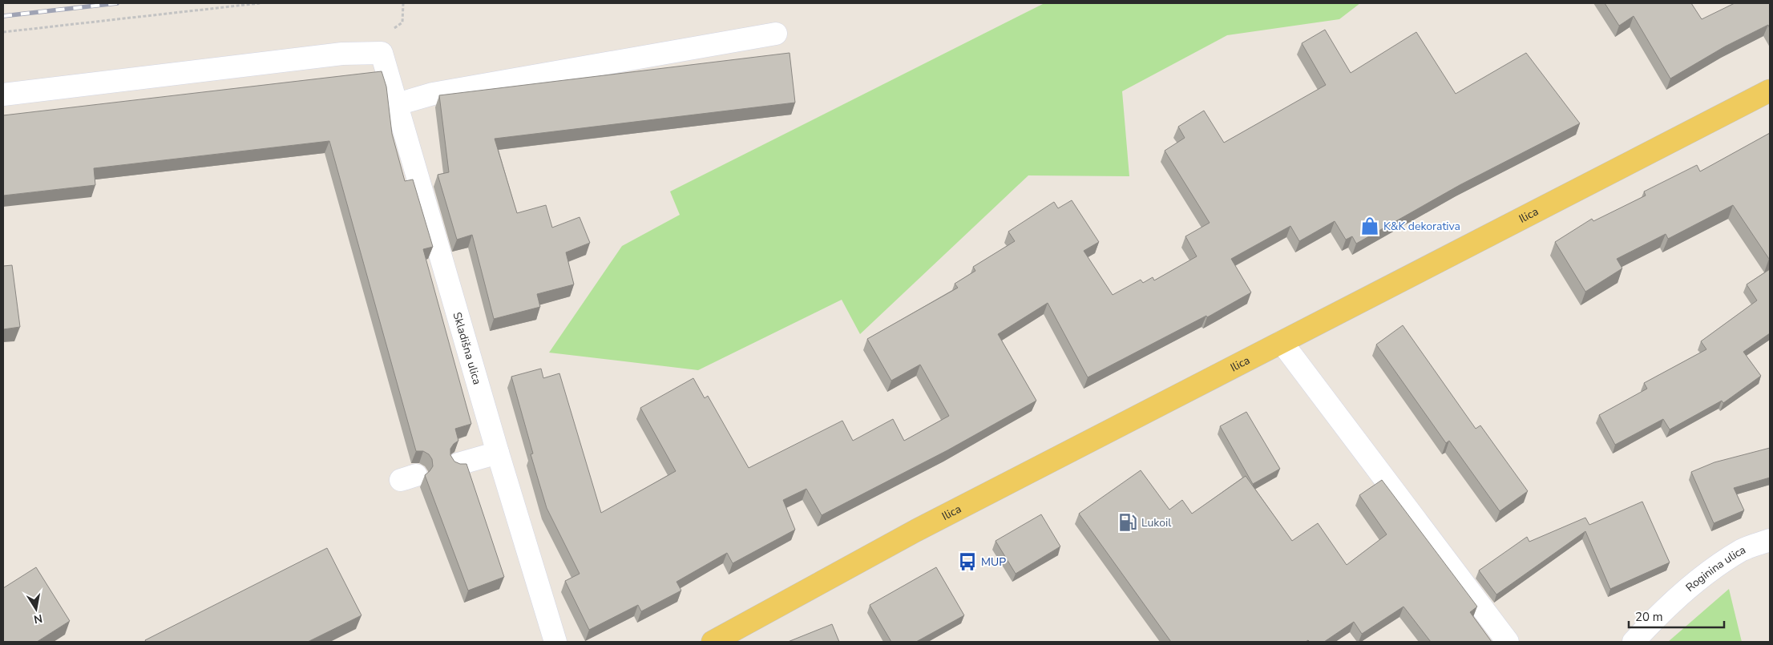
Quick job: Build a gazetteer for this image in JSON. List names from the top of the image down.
{
  "streets": {
    "main road": ["Ilica"],
    "street": ["Skladišna ulica", "Roginina ulica"]
  },
  "places": {
    "shop": ["K&K dekorativa"],
    "fuel station": ["Lukoil"],
    "bus stop": ["MUP"]
  },
  "scale_bar": "20 m",
  "north": "bottom"
}
